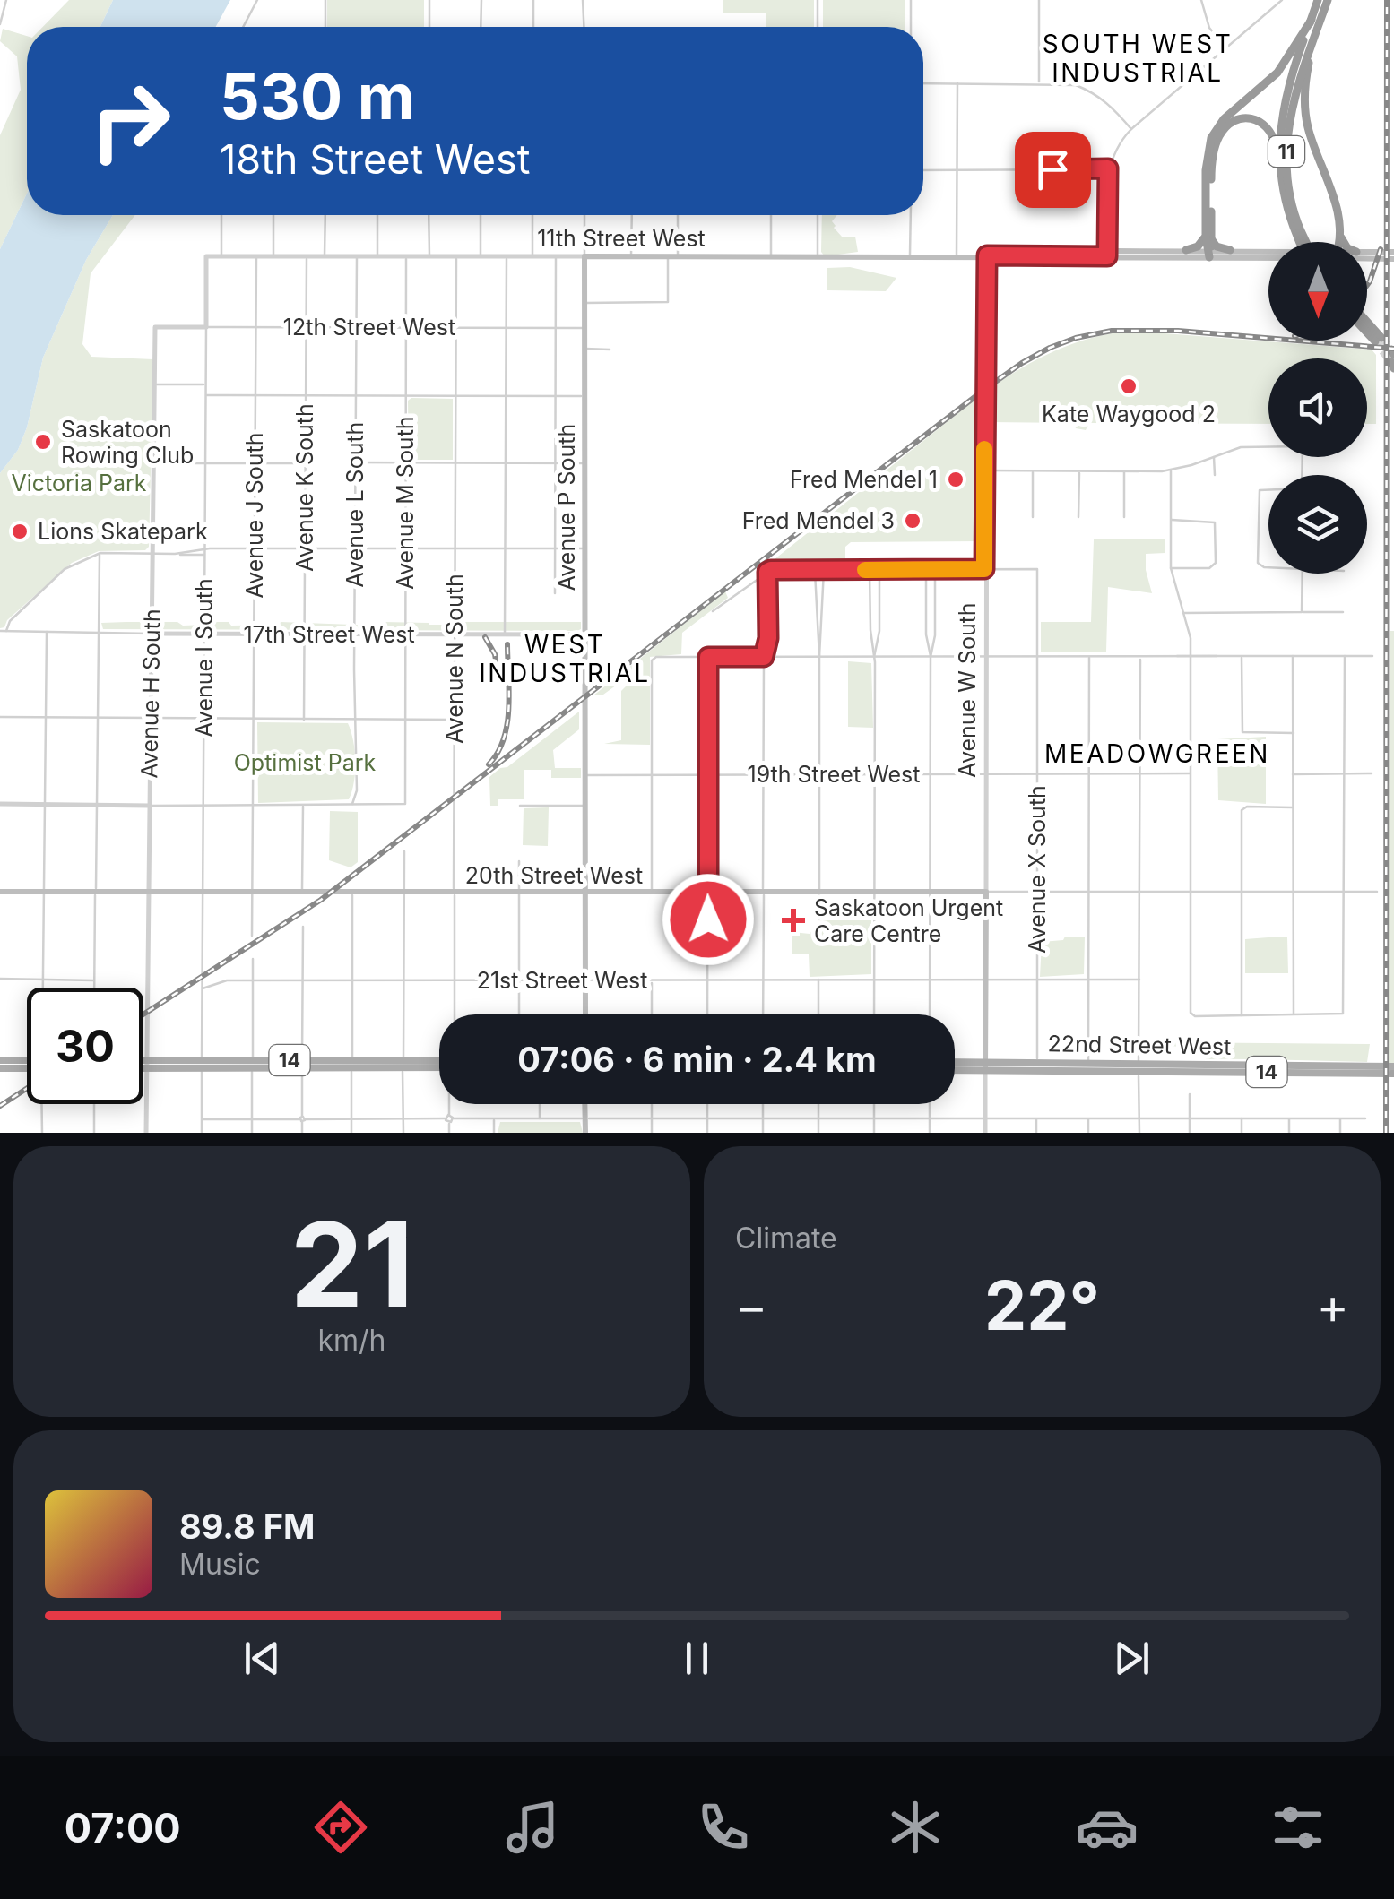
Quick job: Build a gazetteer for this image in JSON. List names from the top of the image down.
{
  "streets": {
    "highway": ["11"],
    "main road": [
      "11th Street West",
      "Avenue P South",
      "Avenue W South",
      "20th Street West",
      "22nd Street West",
      "14"
    ],
    "street": [
      "12th Street West",
      "Avenue K South",
      "Avenue M South",
      "Avenue L South",
      "Avenue J South",
      "17th Street West",
      "Avenue I South",
      "Avenue N South",
      "Avenue H South",
      "19th Street West",
      "Avenue X South",
      "21st Street West"
    ]
  },
  "crossings": [
    ["11th Street West", "Avenue K South"],
    ["11th Street West", "Avenue M South"],
    ["11th Street West", "Avenue L South"],
    ["11th Street West", "Avenue P South"],
    ["11th Street West", "Avenue J South"],
    ["11th Street West", "Avenue I South"],
    ["11th Street West", "Avenue N South"],
    ["11th Street West", "Avenue W South"],
    ["12th Street West", "Avenue K South"],
    ["12th Street West", "Avenue M South"],
    ["12th Street West", "Avenue L South"],
    ["12th Street West", "Avenue P South"],
    ["12th Street West", "Avenue J South"],
    ["12th Street West", "Avenue I South"],
    ["12th Street West", "Avenue N South"],
    ["12th Street West", "Avenue H South"],
    ["Avenue K South", "17th Street West"],
    ["Avenue M South", "Avenue L South"],
    ["Avenue M South", "17th Street West"],
    ["Avenue L South", "17th Street West"],
    ["Avenue P South", "17th Street West"],
    ["Avenue P South", "19th Street West"],
    ["Avenue P South", "20th Street West"],
    ["Avenue P South", "21st Street West"],
    ["Avenue J South", "17th Street West"],
    ["Avenue J South", "20th Street West"],
    ["17th Street West", "Avenue I South"],
    ["17th Street West", "Avenue N South"],
    ["17th Street West", "Avenue H South"],
    ["Avenue I South", "20th Street West"],
    ["Avenue I South", "21st Street West"],
    ["Avenue I South", "14"],
    ["Avenue N South", "20th Street West"],
    ["Avenue N South", "21st Street West"],
    ["Avenue W South", "19th Street West"],
    ["Avenue W South", "Avenue X South"],
    ["Avenue W South", "20th Street West"],
    ["Avenue W South", "21st Street West"],
    ["Avenue W South", "22nd Street West"],
    ["Avenue H South", "20th Street West"],
    ["Avenue H South", "14"],
    ["19th Street West", "Avenue X South"],
    ["Avenue X South", "20th Street West"],
    ["Avenue X South", "21st Street West"],
    ["Avenue X South", "22nd Street West"]
  ],
  "districts": ["SOUTH WEST INDUSTRIAL", "WEST INDUSTRIAL", "MEADOWGREEN"],
  "parks": ["Victoria Park", "Optimist Park"],
  "places": {
    "other": [
      "Kate Waygood 2",
      "Saskatoon Rowing Club",
      "Fred Mendel 1",
      "Fred Mendel 3",
      "Lions Skatepark"
    ],
    "health": ["Saskatoon Urgent Care Centre"]
  },
  "north": "bottom",
  "page": {
    "turn": ["530 m", "18th Street West"],
    "limit": "30",
    "trip": "07:06 · 6 min · 2.4 km",
    "tile": [
      ["21", "km/h"],
      "Climate"
    ],
    "heat": ["−", "22°", "+"],
    "song": ["89.8 FM", "Music"],
    "tabs": "07:00"
  }
}
